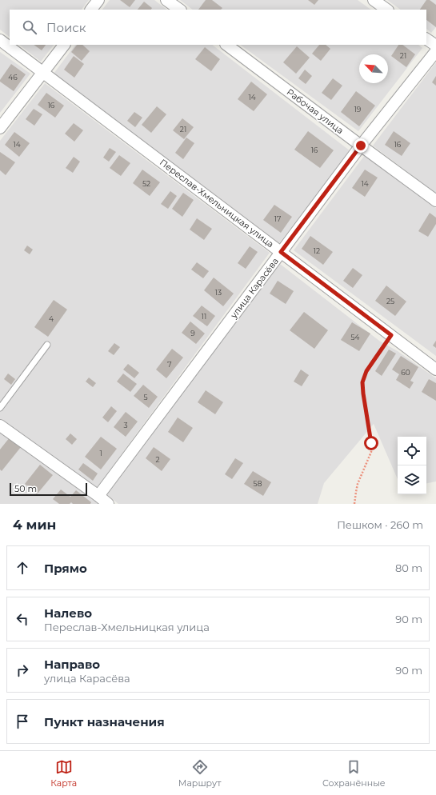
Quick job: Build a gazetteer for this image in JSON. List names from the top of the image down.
{
  "streets": {
    "street": ["Рабочая улица", "Переслав-Хмельницкая улица", "улица Карасёва"]
  },
  "crossings": [
    ["Рабочая улица", "улица Карасёва"],
    ["Переслав-Хмельницкая улица", "улица Карасёва"]
  ],
  "house_numbers": [
    "21",
    "46",
    "14",
    "16",
    "19",
    "21",
    "14",
    "16",
    "16",
    "52",
    "14",
    "17",
    "12",
    "13",
    "25",
    "11",
    "4",
    "9",
    "54",
    "7",
    "60",
    "5",
    "3",
    "1",
    "2",
    "58"
  ],
  "scale_bar": "50 m",
  "north": "top left",
  "page": {
    "search": "Поиск",
    "scale": "50 m",
    "heading": ["4 мин", "Пешком · 260 m"],
    "list": [
      ["Прямо", "80 m"],
      ["Налево", "Переслав-Хмельницкая улица", "90 m"],
      ["Направо", "улица Карасёва", "90 m"],
      "Пункт назначения"
    ],
    "nav": ["Карта", "Маршрут", "Сохранённые"]
  }
}
